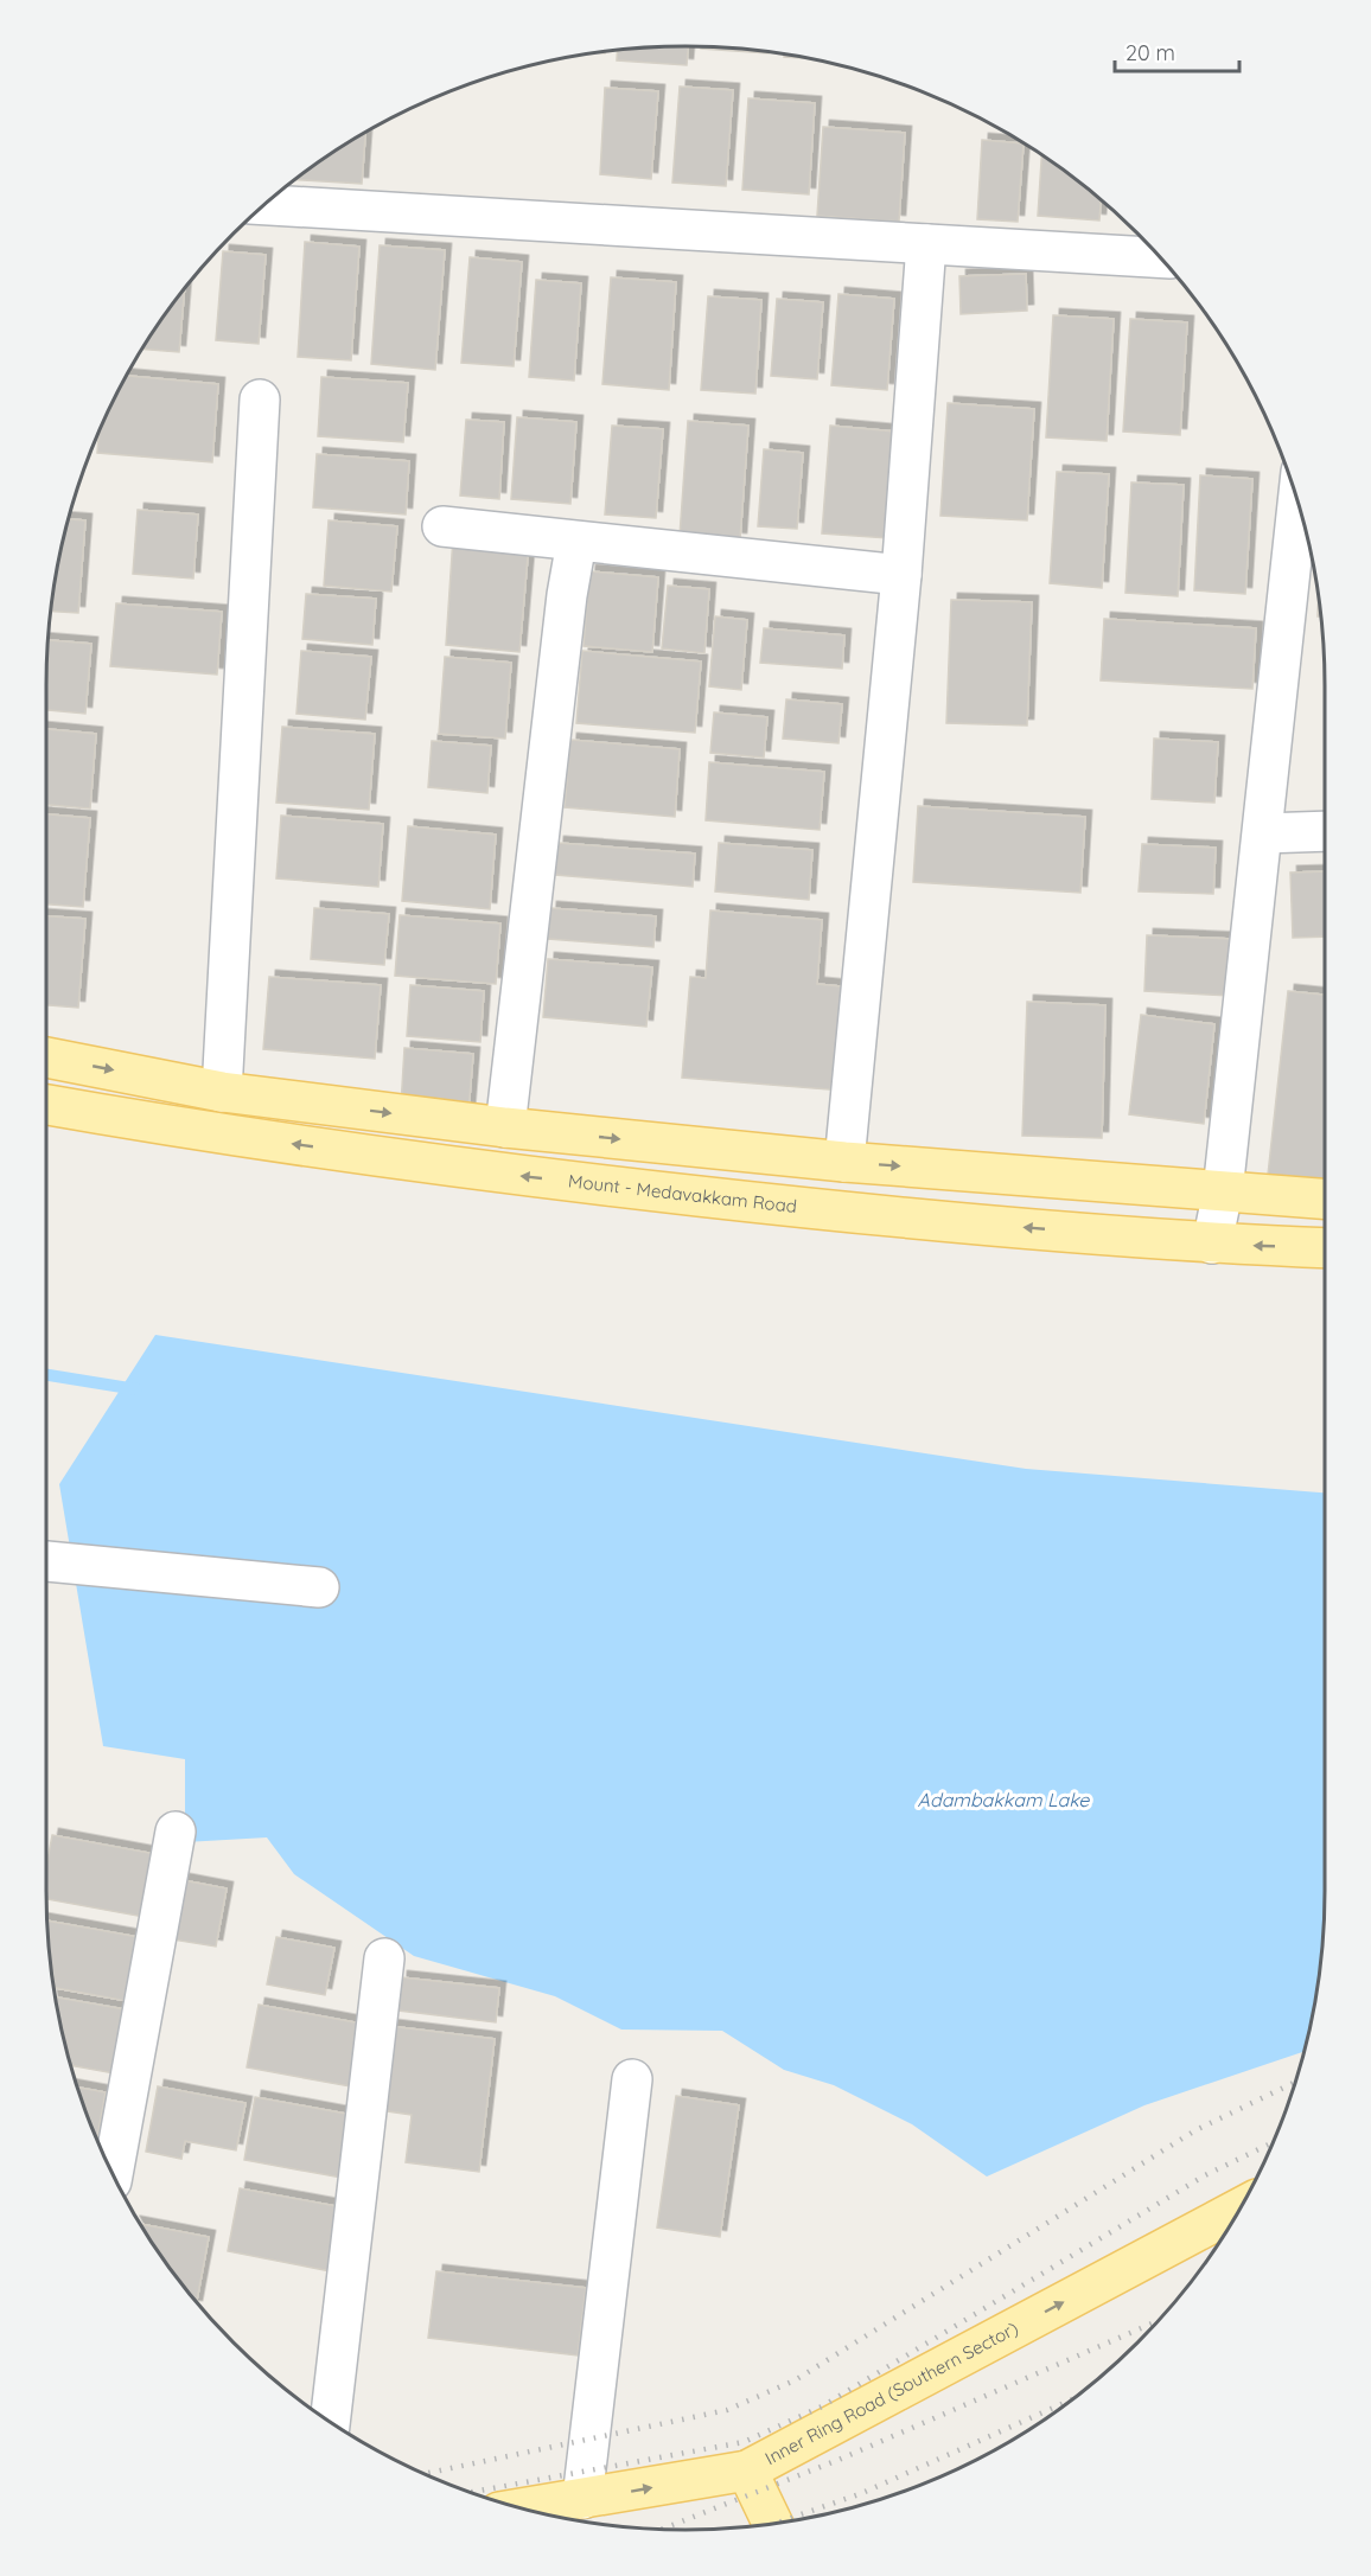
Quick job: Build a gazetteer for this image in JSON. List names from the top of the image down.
{
  "streets": {
    "main road": ["Mount - Medavakkam Road", "Inner Ring Road (Southern Sector)"]
  },
  "one_way": ["Inner Ring Road (Southern Sector)"],
  "water": ["Adambakkam Lake"],
  "scale_bar": "20 m"
}
